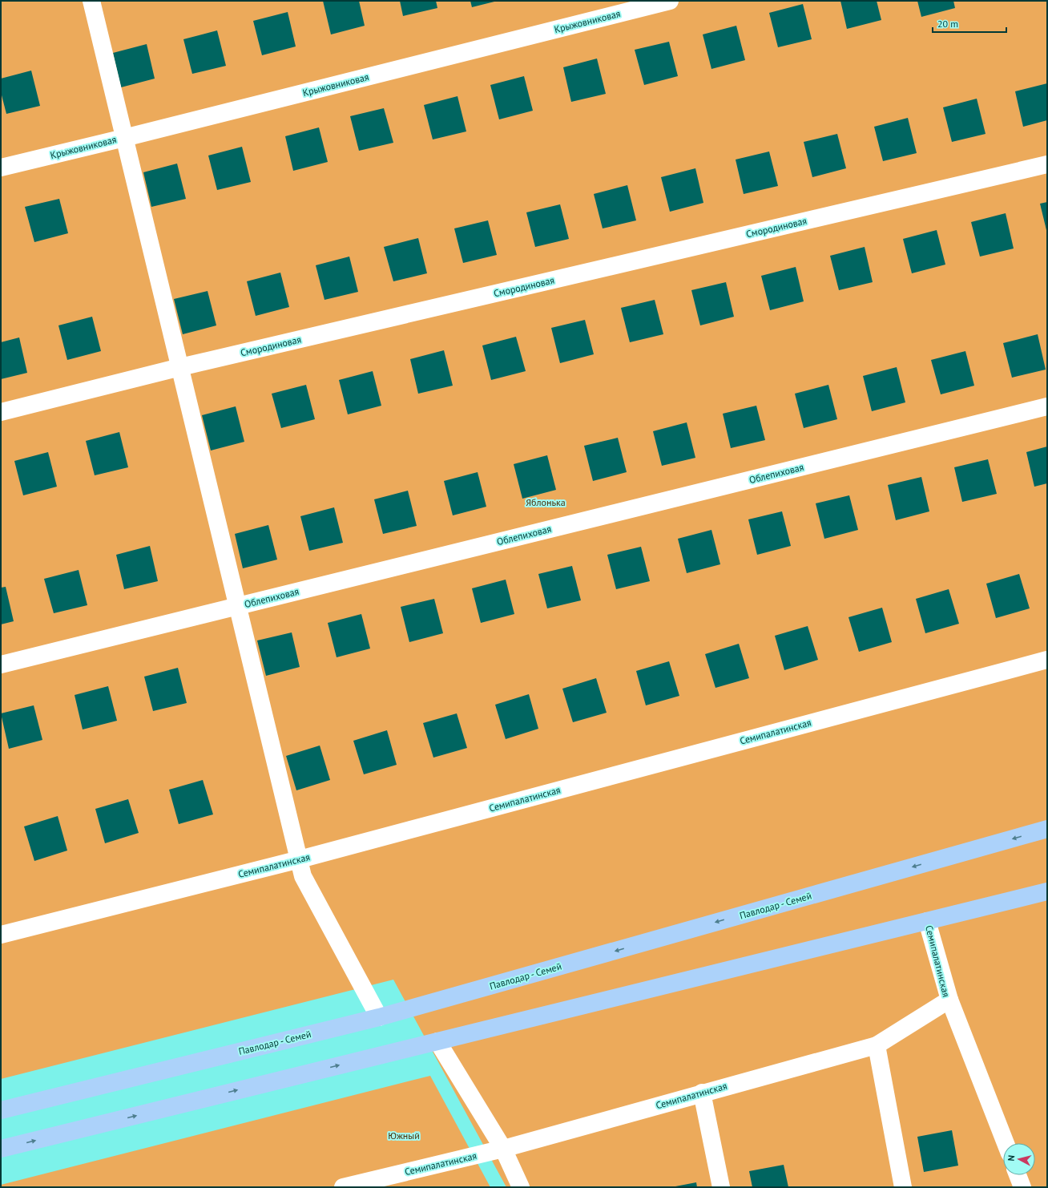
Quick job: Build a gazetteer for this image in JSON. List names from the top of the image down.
{
  "streets": {
    "highway": ["Павлодар - Семей"],
    "street": [
      "Крыжовниковая",
      "Смородиновая",
      "Облепиховая",
      "Семипалатинская"
    ]
  },
  "parks": ["Яблонька", "Южный"],
  "scale_bar": "20 m",
  "north": "left"
}
